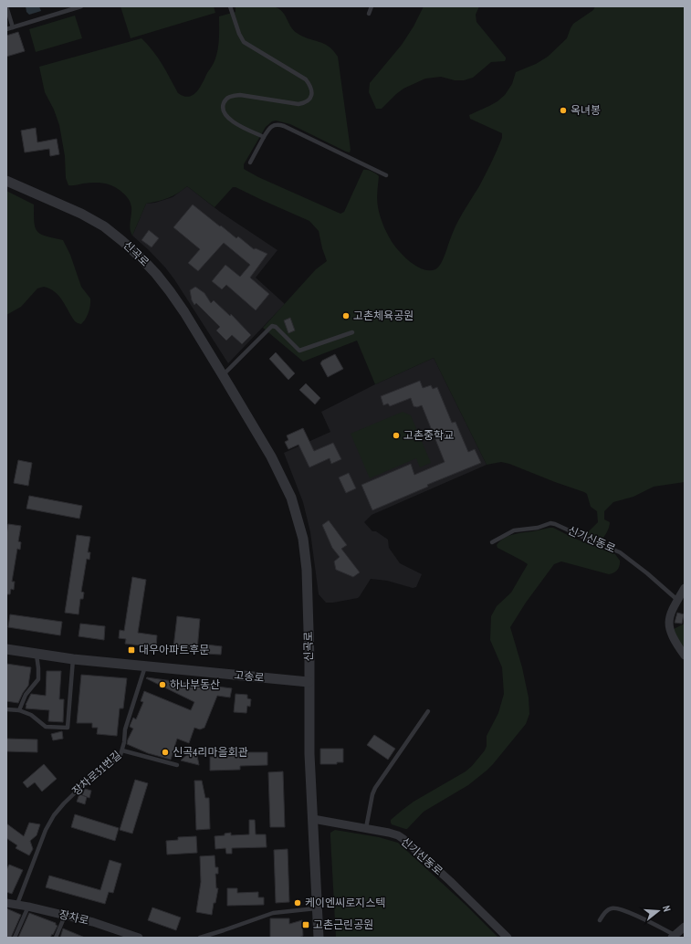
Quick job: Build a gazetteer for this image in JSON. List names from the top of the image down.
{
  "streets": {
    "street": [
      "신곡로",
      "신기신동로",
      "고송로",
      "장차로"
    ],
    "lane": ["장차로31번길"]
  },
  "crossings": [
    ["신곡로", "신기신동로"],
    ["신곡로", "고송로"],
    ["장차로31번길", "장차로"]
  ],
  "places": {
    "other": [
      "옥녀봉",
      "고촌체육공원",
      "고촌중학교",
      "하나부동산",
      "신곡4리마을회관",
      "케이엔씨로지스텍"
    ],
    "transit": ["대우아파트후문", "고촌근린공원"]
  },
  "north": "right"
}
